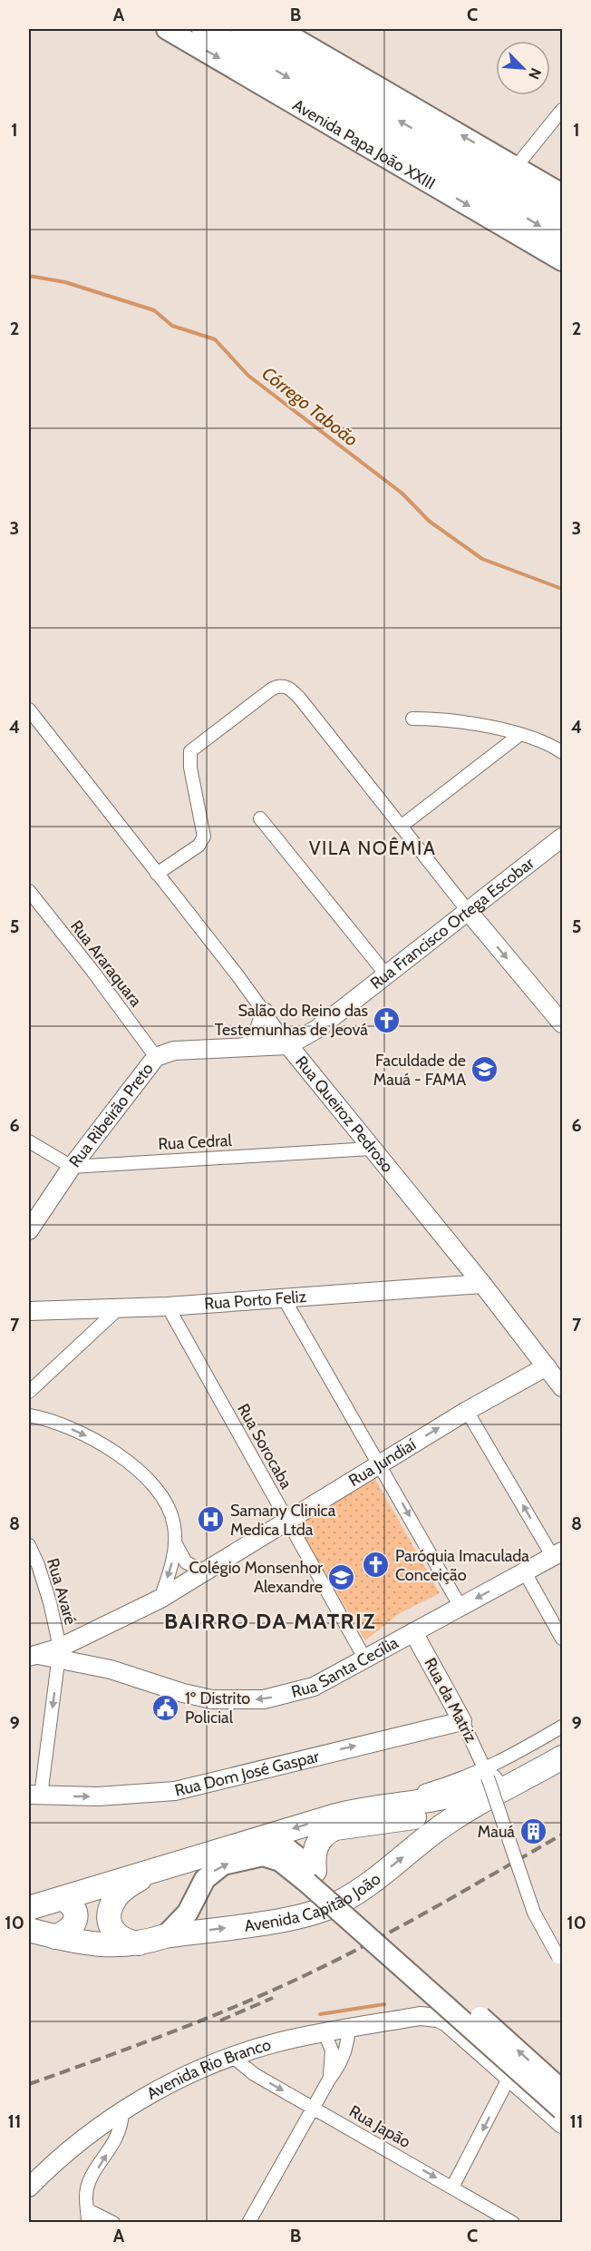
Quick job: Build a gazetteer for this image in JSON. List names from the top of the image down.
{
  "streets": {
    "highway": ["Avenida Papa João XXIII", "Avenida Capitão João"],
    "street": [
      "Rua Francisco Ortega Escobar",
      "Rua Araraquara",
      "Rua Queiroz Pedroso",
      "Rua Ribeirão Preto",
      "Rua Cedral",
      "Rua Porto Feliz",
      "Rua Sorocaba",
      "Rua Jundiaí",
      "Rua Avaré",
      "Rua Santa Cecília",
      "Rua da Matriz",
      "Rua Dom José Gaspar",
      "Avenida Rio Branco",
      "Rua Japão"
    ]
  },
  "crossings": [
    ["Rua Francisco Ortega Escobar", "Rua Queiroz Pedroso"],
    ["Rua Francisco Ortega Escobar", "Rua Ribeirão Preto"],
    ["Rua Araraquara", "Rua Ribeirão Preto"],
    ["Rua Queiroz Pedroso", "Rua Ribeirão Preto"],
    ["Rua Queiroz Pedroso", "Rua Cedral"],
    ["Rua Queiroz Pedroso", "Rua Porto Feliz"],
    ["Rua Queiroz Pedroso", "Rua Jundiaí"],
    ["Rua Ribeirão Preto", "Rua Cedral"],
    ["Rua Porto Feliz", "Rua Sorocaba"],
    ["Rua Sorocaba", "Rua Jundiaí"],
    ["Rua Sorocaba", "Rua Santa Cecília"],
    ["Rua Jundiaí", "Rua Avaré"],
    ["Rua Jundiaí", "Rua Santa Cecília"],
    ["Rua Avaré", "Rua Santa Cecília"],
    ["Rua Avaré", "Rua Dom José Gaspar"],
    ["Rua Santa Cecília", "Rua da Matriz"],
    ["Rua da Matriz", "Rua Dom José Gaspar"],
    ["Avenida Rio Branco", "Rua Japão"]
  ],
  "one_way": [
    "Rua Avaré",
    "Rua Santa Cecília",
    "Rua Dom José Gaspar",
    "Rua Japão"
  ],
  "districts": ["VILA NOÊMIA", "BAIRRO DA MATRIZ"],
  "water": ["Córrego Taboão"],
  "places": {
    "church": ["Salão do Reino das Testemunhas de Jeová", "Paróquia Imaculada Conceição"],
    "school or university": ["Faculdade de Mauá - FAMA", "Colégio Monsenhor Alexandre"],
    "hospital": ["Samany Clinica Medica Ltda"],
    "public building": ["1º Distrito Policial"],
    "building": ["Mauá"]
  },
  "north": "bottom right",
  "grid": {
    "columns": ["A", "B", "C"],
    "rows": [
      "1",
      "2",
      "3",
      "4",
      "5",
      "6",
      "7",
      "8",
      "9",
      "10",
      "11"
    ]
  }
}
